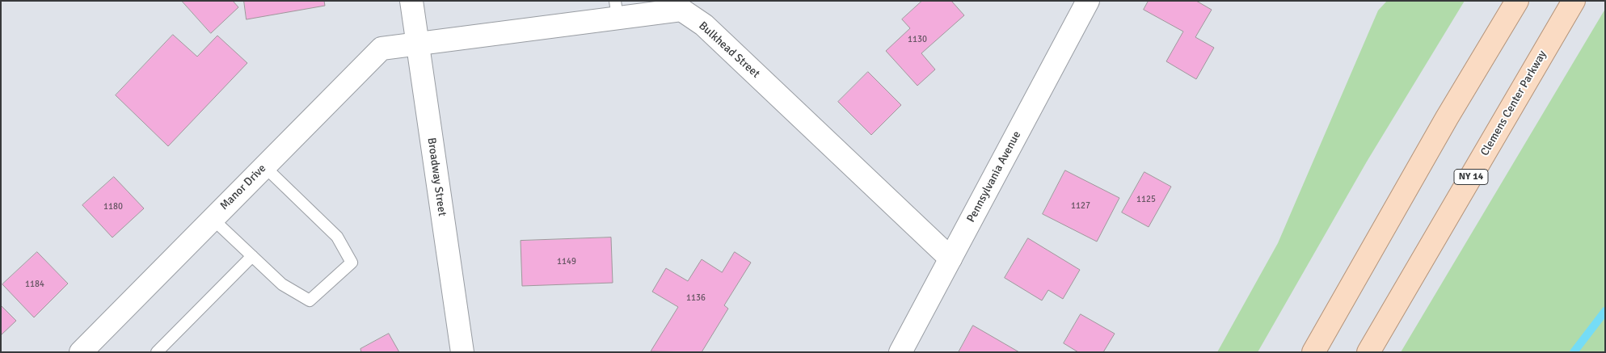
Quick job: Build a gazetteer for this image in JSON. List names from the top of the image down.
{
  "streets": {
    "main road": ["Clemens Center Parkway", "NY 14"],
    "street": [
      "Bulkhead Street",
      "Broadway Street",
      "Pennsylvania Avenue",
      "Manor Drive"
    ]
  },
  "crossings": [
    ["Bulkhead Street", "Broadway Street"],
    ["Bulkhead Street", "Pennsylvania Avenue"],
    ["Bulkhead Street", "Manor Drive"],
    ["Broadway Street", "Manor Drive"]
  ],
  "house_numbers": [
    "1130",
    "1125",
    "1127",
    "1180",
    "1149",
    "1184",
    "1136"
  ]
}
